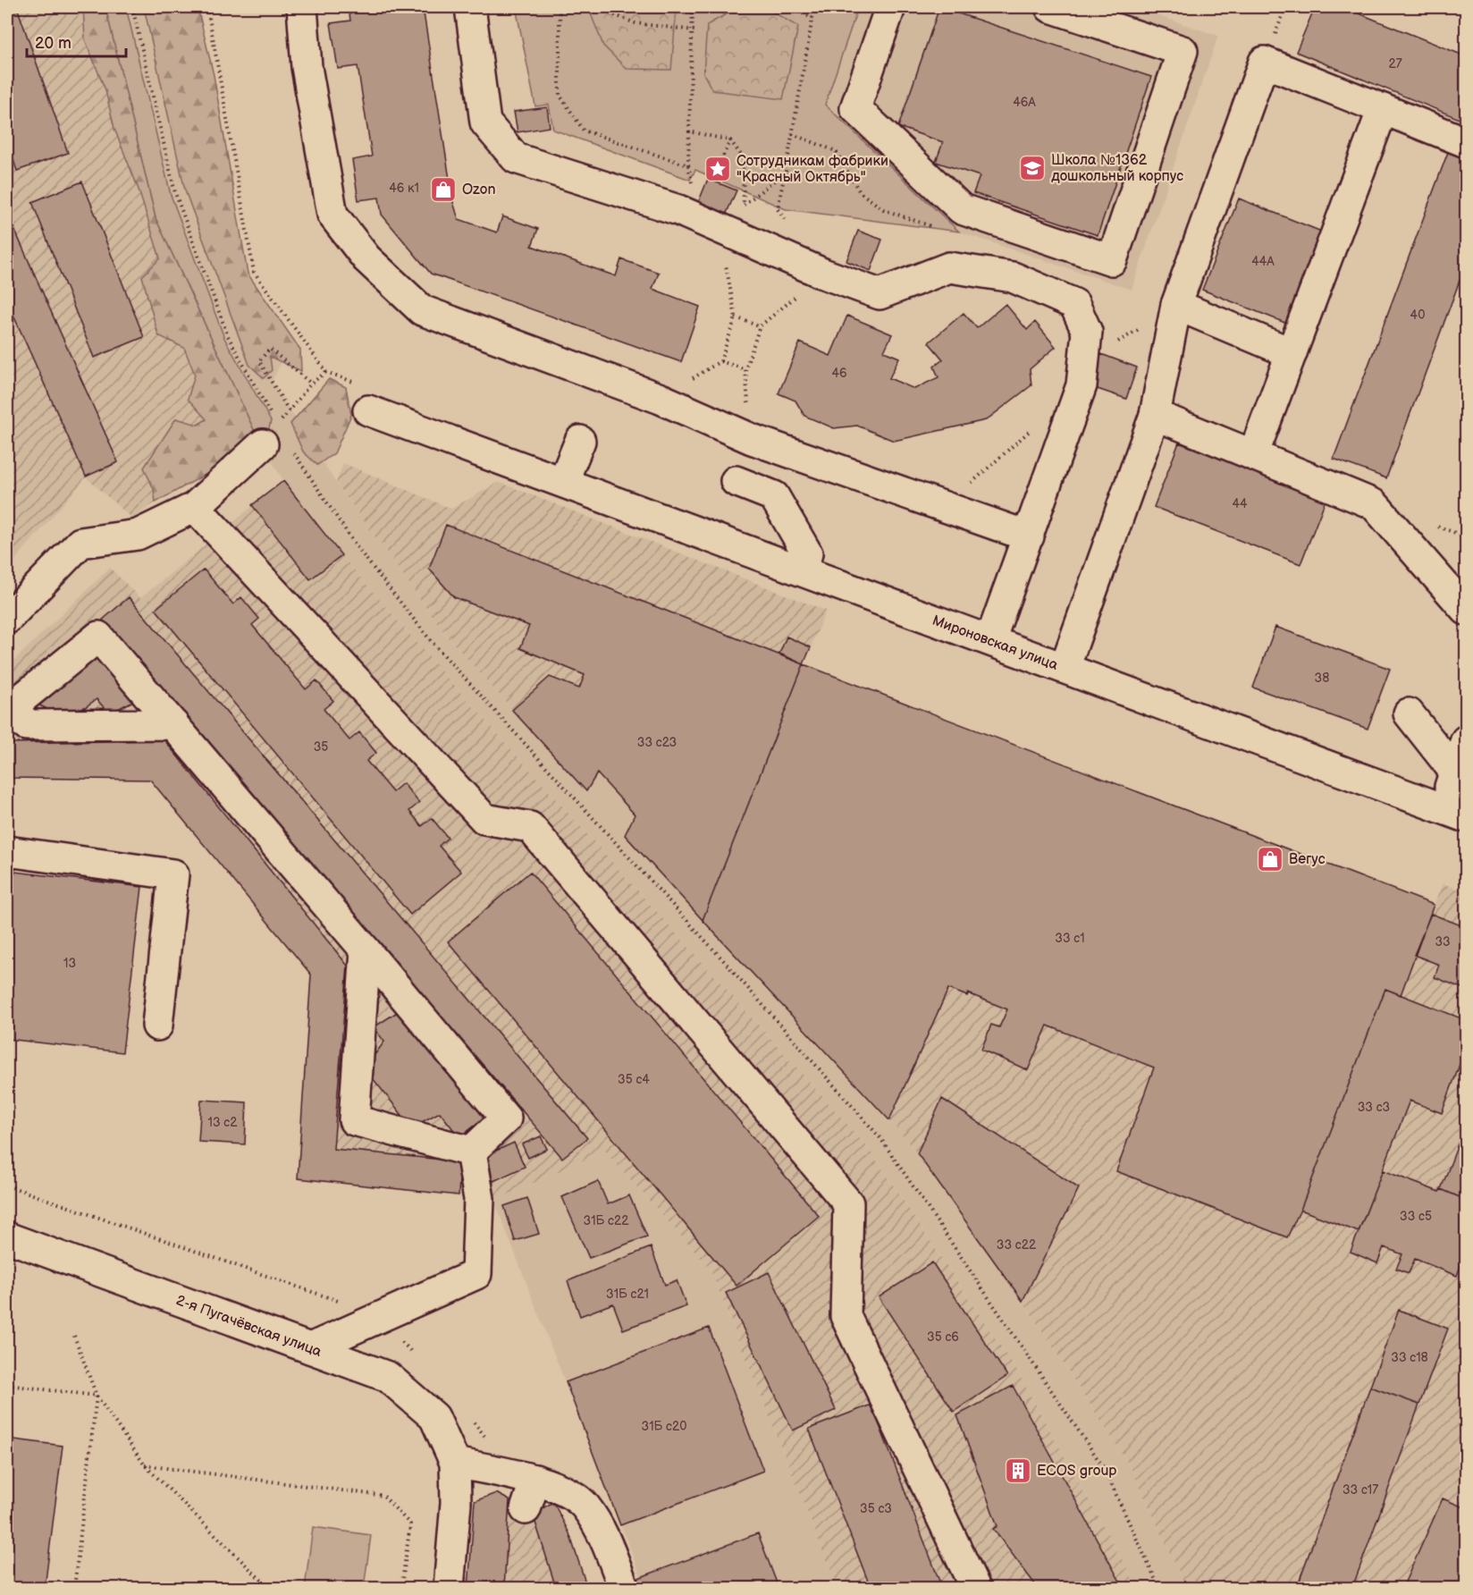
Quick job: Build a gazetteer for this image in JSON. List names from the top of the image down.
{
  "streets": {
    "street": ["Мироновская улица", "2-я Пугачёвская улица"]
  },
  "places": {
    "school or university": ["Школа №1362 дошкольный корпус"],
    "place": ["Сотрудникам фабрики \"Красный Октябрь\""],
    "shop": ["Ozon", "Вегус"],
    "building": ["ECOS group"]
  },
  "house_numbers": [
    "27",
    "46А",
    "46 к1",
    "44А",
    "40",
    "46",
    "44",
    "38",
    "33 с23",
    "35",
    "33 с1",
    "33",
    "13",
    "35 с4",
    "33 с3",
    "13 с2",
    "33 с5",
    "31Б с22",
    "33 с22",
    "31Б с21",
    "35 с6",
    "33 с18",
    "31Б с20",
    "33 с17",
    "35 с3"
  ],
  "scale_bar": "20 m"
}
